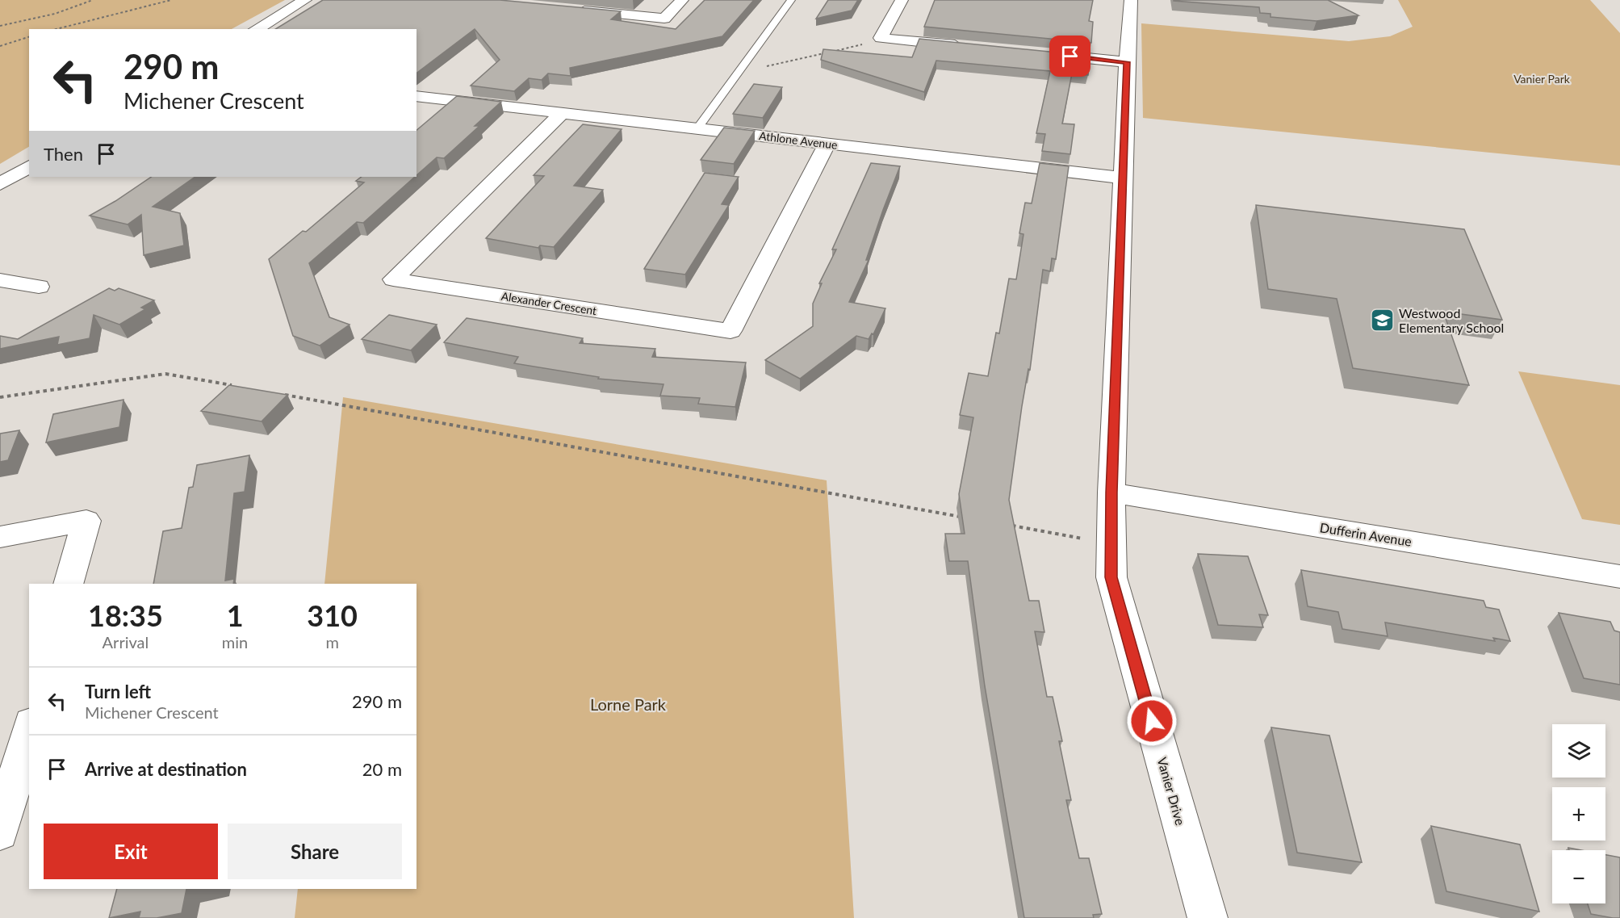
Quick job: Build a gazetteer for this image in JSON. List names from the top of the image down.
{
  "streets": {
    "street": [
      "Athlone Avenue",
      "Alexander Crescent",
      "Dufferin Avenue",
      "Vanier Drive"
    ]
  },
  "crossings": [
    ["Athlone Avenue", "Alexander Crescent"],
    ["Athlone Avenue", "Vanier Drive"],
    ["Dufferin Avenue", "Vanier Drive"]
  ],
  "parks": ["Vanier Park", "Lorne Park"],
  "places": {
    "school or university": ["Westwood Elementary School"]
  },
  "page": {
    "turn": ["290 m", "Michener Crescent"],
    "then": "Then",
    "eta": [
      "18:35",
      "Arrival",
      "1",
      "min",
      "310",
      "m"
    ],
    "list": [
      {
        "name": "Turn left",
        "note": "Michener Crescent",
        "value": "290 m"
      },
      {
        "name": "Arrive at destination",
        "value": "20 m"
      }
    ],
    "map_buttons": ["+", "−"],
    "buttons": ["Exit", "Share"]
  }
}
